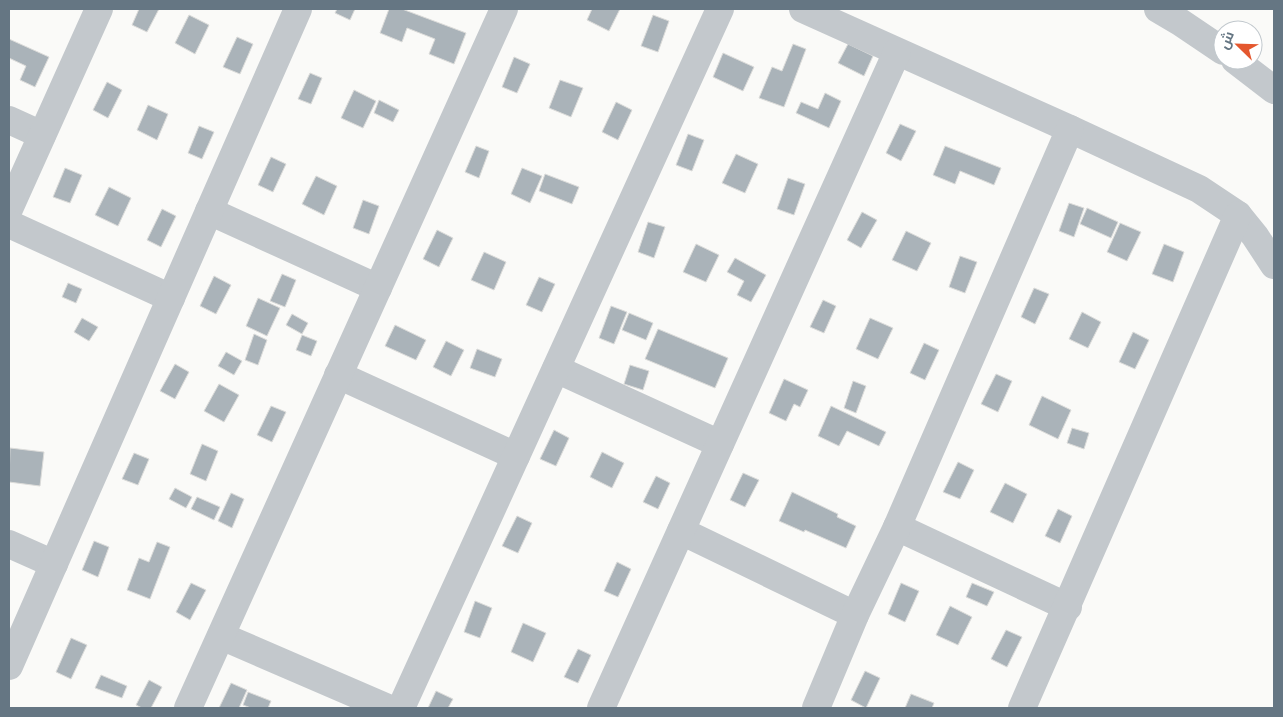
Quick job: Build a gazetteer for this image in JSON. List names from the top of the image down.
{
  "north": "top left"
}
